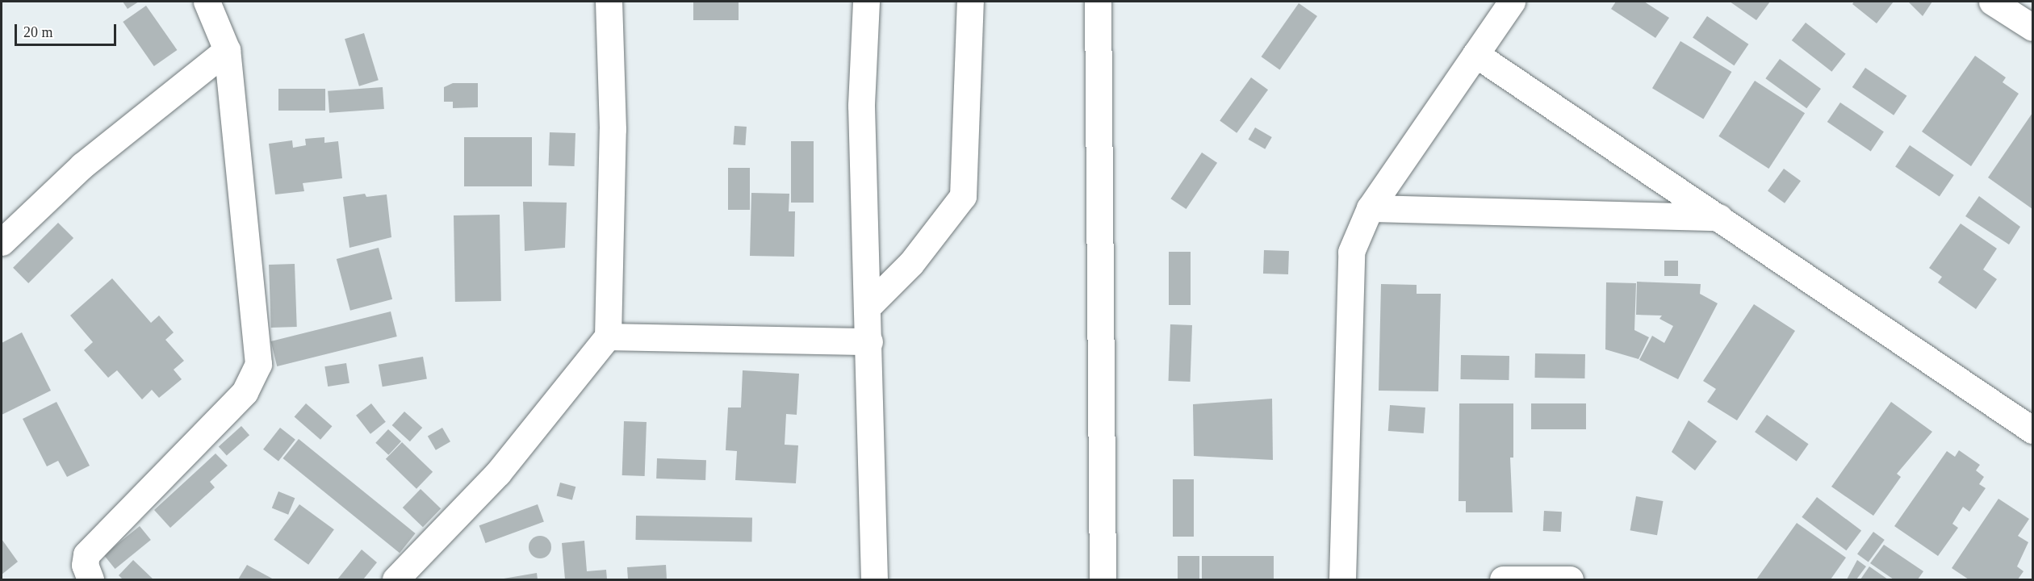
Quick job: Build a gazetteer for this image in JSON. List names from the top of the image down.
{
  "scale_bar": "20 m"
}
